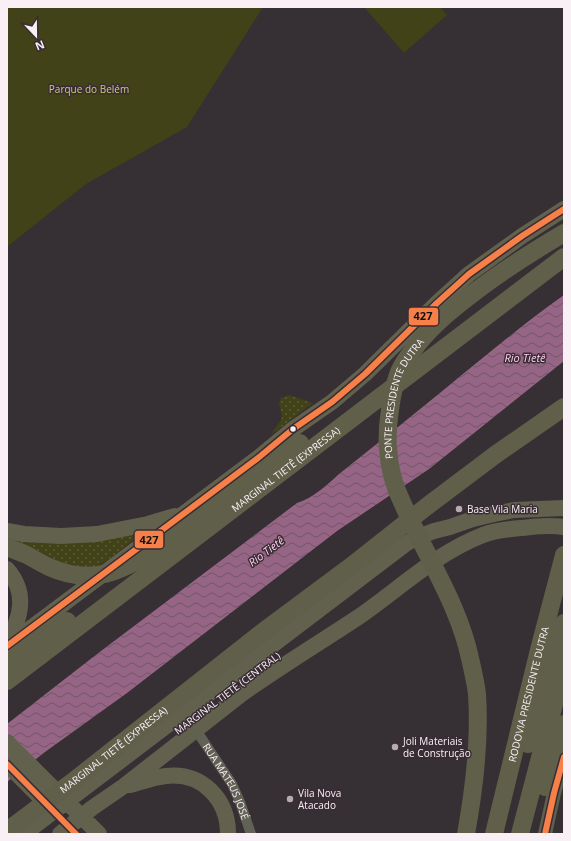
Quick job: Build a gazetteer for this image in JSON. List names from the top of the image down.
{
  "streets": {
    "highway": [
      "PONTE PRESIDENTE DUTRA",
      "MARGINAL TIETÊ (EXPRESSA)",
      "MARGINAL TIETÊ (CENTRAL)",
      "RODOVIA PRESIDENTE DUTRA"
    ],
    "street": ["RUA MATEUS JOSÉ"]
  },
  "water": ["Rio Tietê"],
  "parks": ["Parque do Belém"],
  "places": ["Base Vila Maria", "Joli Materiais de Construção", "Vila Nova Atacado"],
  "lines": ["transit line 427"],
  "north": "bottom"
}
